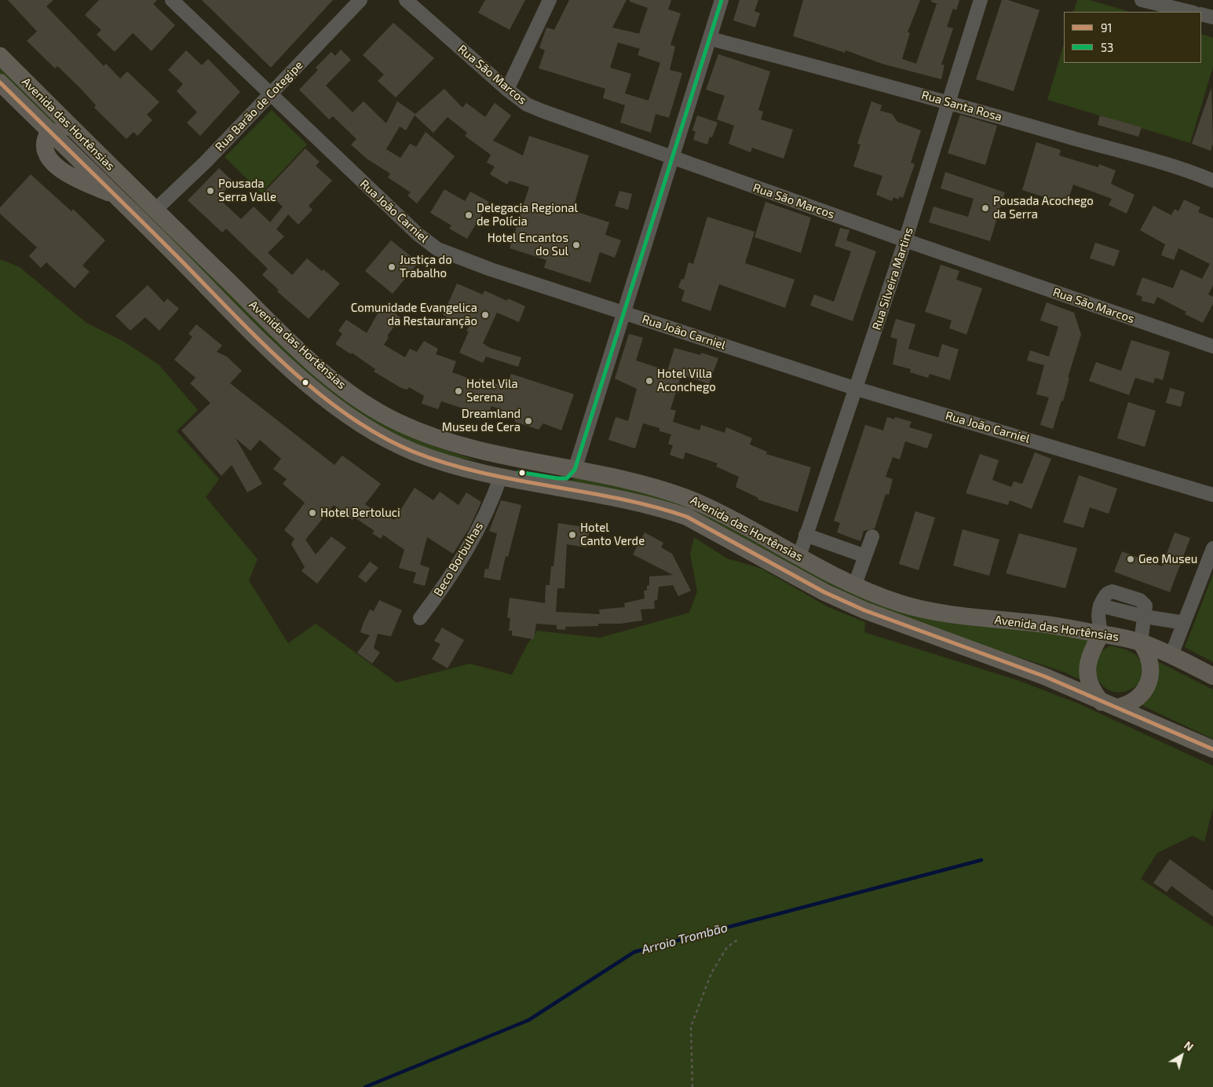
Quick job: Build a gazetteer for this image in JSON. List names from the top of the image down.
{
  "streets": {
    "main road": ["Avenida das Hortênsias"],
    "street": [
      "Rua São Marcos",
      "Rua Barão de Cotegipe",
      "Rua Santa Rosa",
      "Rua João Carniel",
      "Rua Silveira Martins",
      "Beco Borbulhas"
    ]
  },
  "crossings": [
    ["Rua São Marcos", "Rua Silveira Martins"],
    ["Rua Barão de Cotegipe", "Avenida das Hortênsias"],
    ["Rua Barão de Cotegipe", "Rua João Carniel"],
    ["Rua Santa Rosa", "Rua Silveira Martins"],
    ["Avenida das Hortênsias", "Rua Silveira Martins"],
    ["Avenida das Hortênsias", "Beco Borbulhas"],
    ["Rua João Carniel", "Rua Silveira Martins"]
  ],
  "water": ["Arroio Trombão"],
  "places": [
    "Pousada Serra Valle",
    "Pousada Acochego da Serra",
    "Delegacia Regional de Polícia",
    "Hotel Encantos do Sul",
    "Justiça do Trabalho",
    "Comunidade Evangelica da Restauranção",
    "Hotel Villa Aconchego",
    "Hotel Vila Serena",
    "Dreamland Museu de Cera",
    "Hotel Bertoluci",
    "Hotel Canto Verde",
    "Geo Museu"
  ],
  "lines": ["transit line 53", "transit line 91"],
  "legend": ["91", "53"],
  "north": "top right"
}
